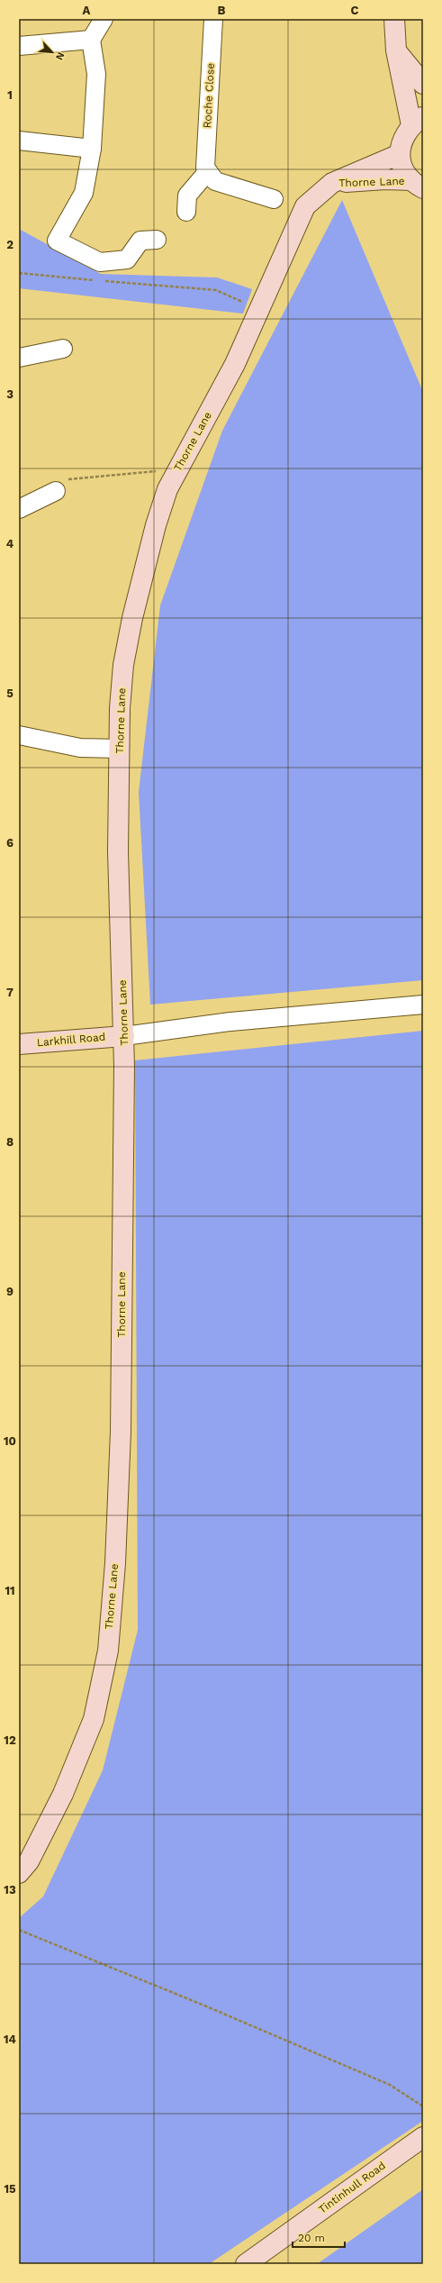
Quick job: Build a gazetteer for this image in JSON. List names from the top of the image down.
{
  "streets": {
    "street": [
      "Roche Close",
      "Thorne Lane",
      "Larkhill Road",
      "Tintinhull Road"
    ]
  },
  "crossings": [
    ["Thorne Lane", "Larkhill Road"]
  ],
  "scale_bar": "20 m",
  "north": "bottom right",
  "grid": {
    "columns": ["A", "B", "C"],
    "rows": [
      "1",
      "2",
      "3",
      "4",
      "5",
      "6",
      "7",
      "8",
      "9",
      "10",
      "11",
      "12",
      "13",
      "14",
      "15"
    ]
  }
}
